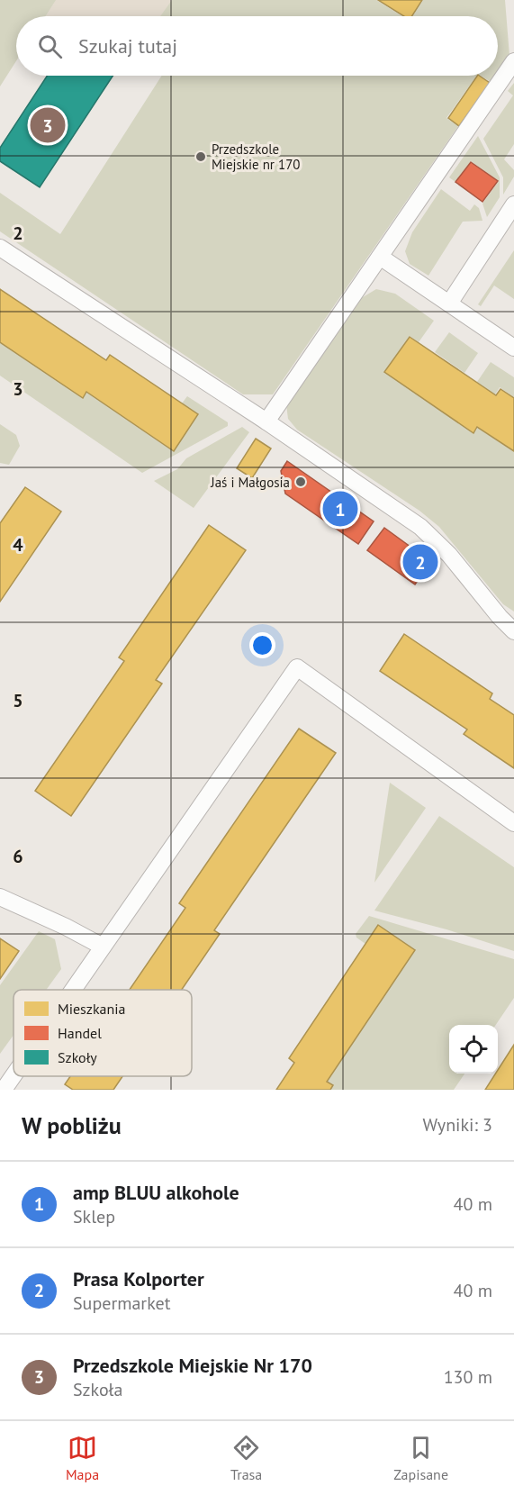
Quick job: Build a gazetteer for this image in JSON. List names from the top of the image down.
{
  "places": ["Przedszkole Miejskie nr 170", "Jaś i Małgosia"],
  "legend": ["Mieszkania", "Handel", "Szkoły"],
  "page": {
    "search": "Szukaj tutaj",
    "pins": ["3", "1", "2"],
    "heading": ["W pobliżu", "Wyniki: 3"],
    "list": [
      {
        "mark": "1",
        "name": "amp BLUU alkohole",
        "note": "Sklep",
        "value": "40 m"
      },
      {
        "mark": "2",
        "name": "Prasa Kolporter",
        "note": "Supermarket",
        "value": "40 m"
      },
      {
        "mark": "3",
        "name": "Przedszkole Miejskie Nr 170",
        "note": "Szkoła",
        "value": "130 m"
      }
    ],
    "nav": ["Mapa", "Trasa", "Zapisane"]
  },
  "grid": {
    "rows": [
      "2",
      "3",
      "4",
      "5",
      "6"
    ]
  }
}
